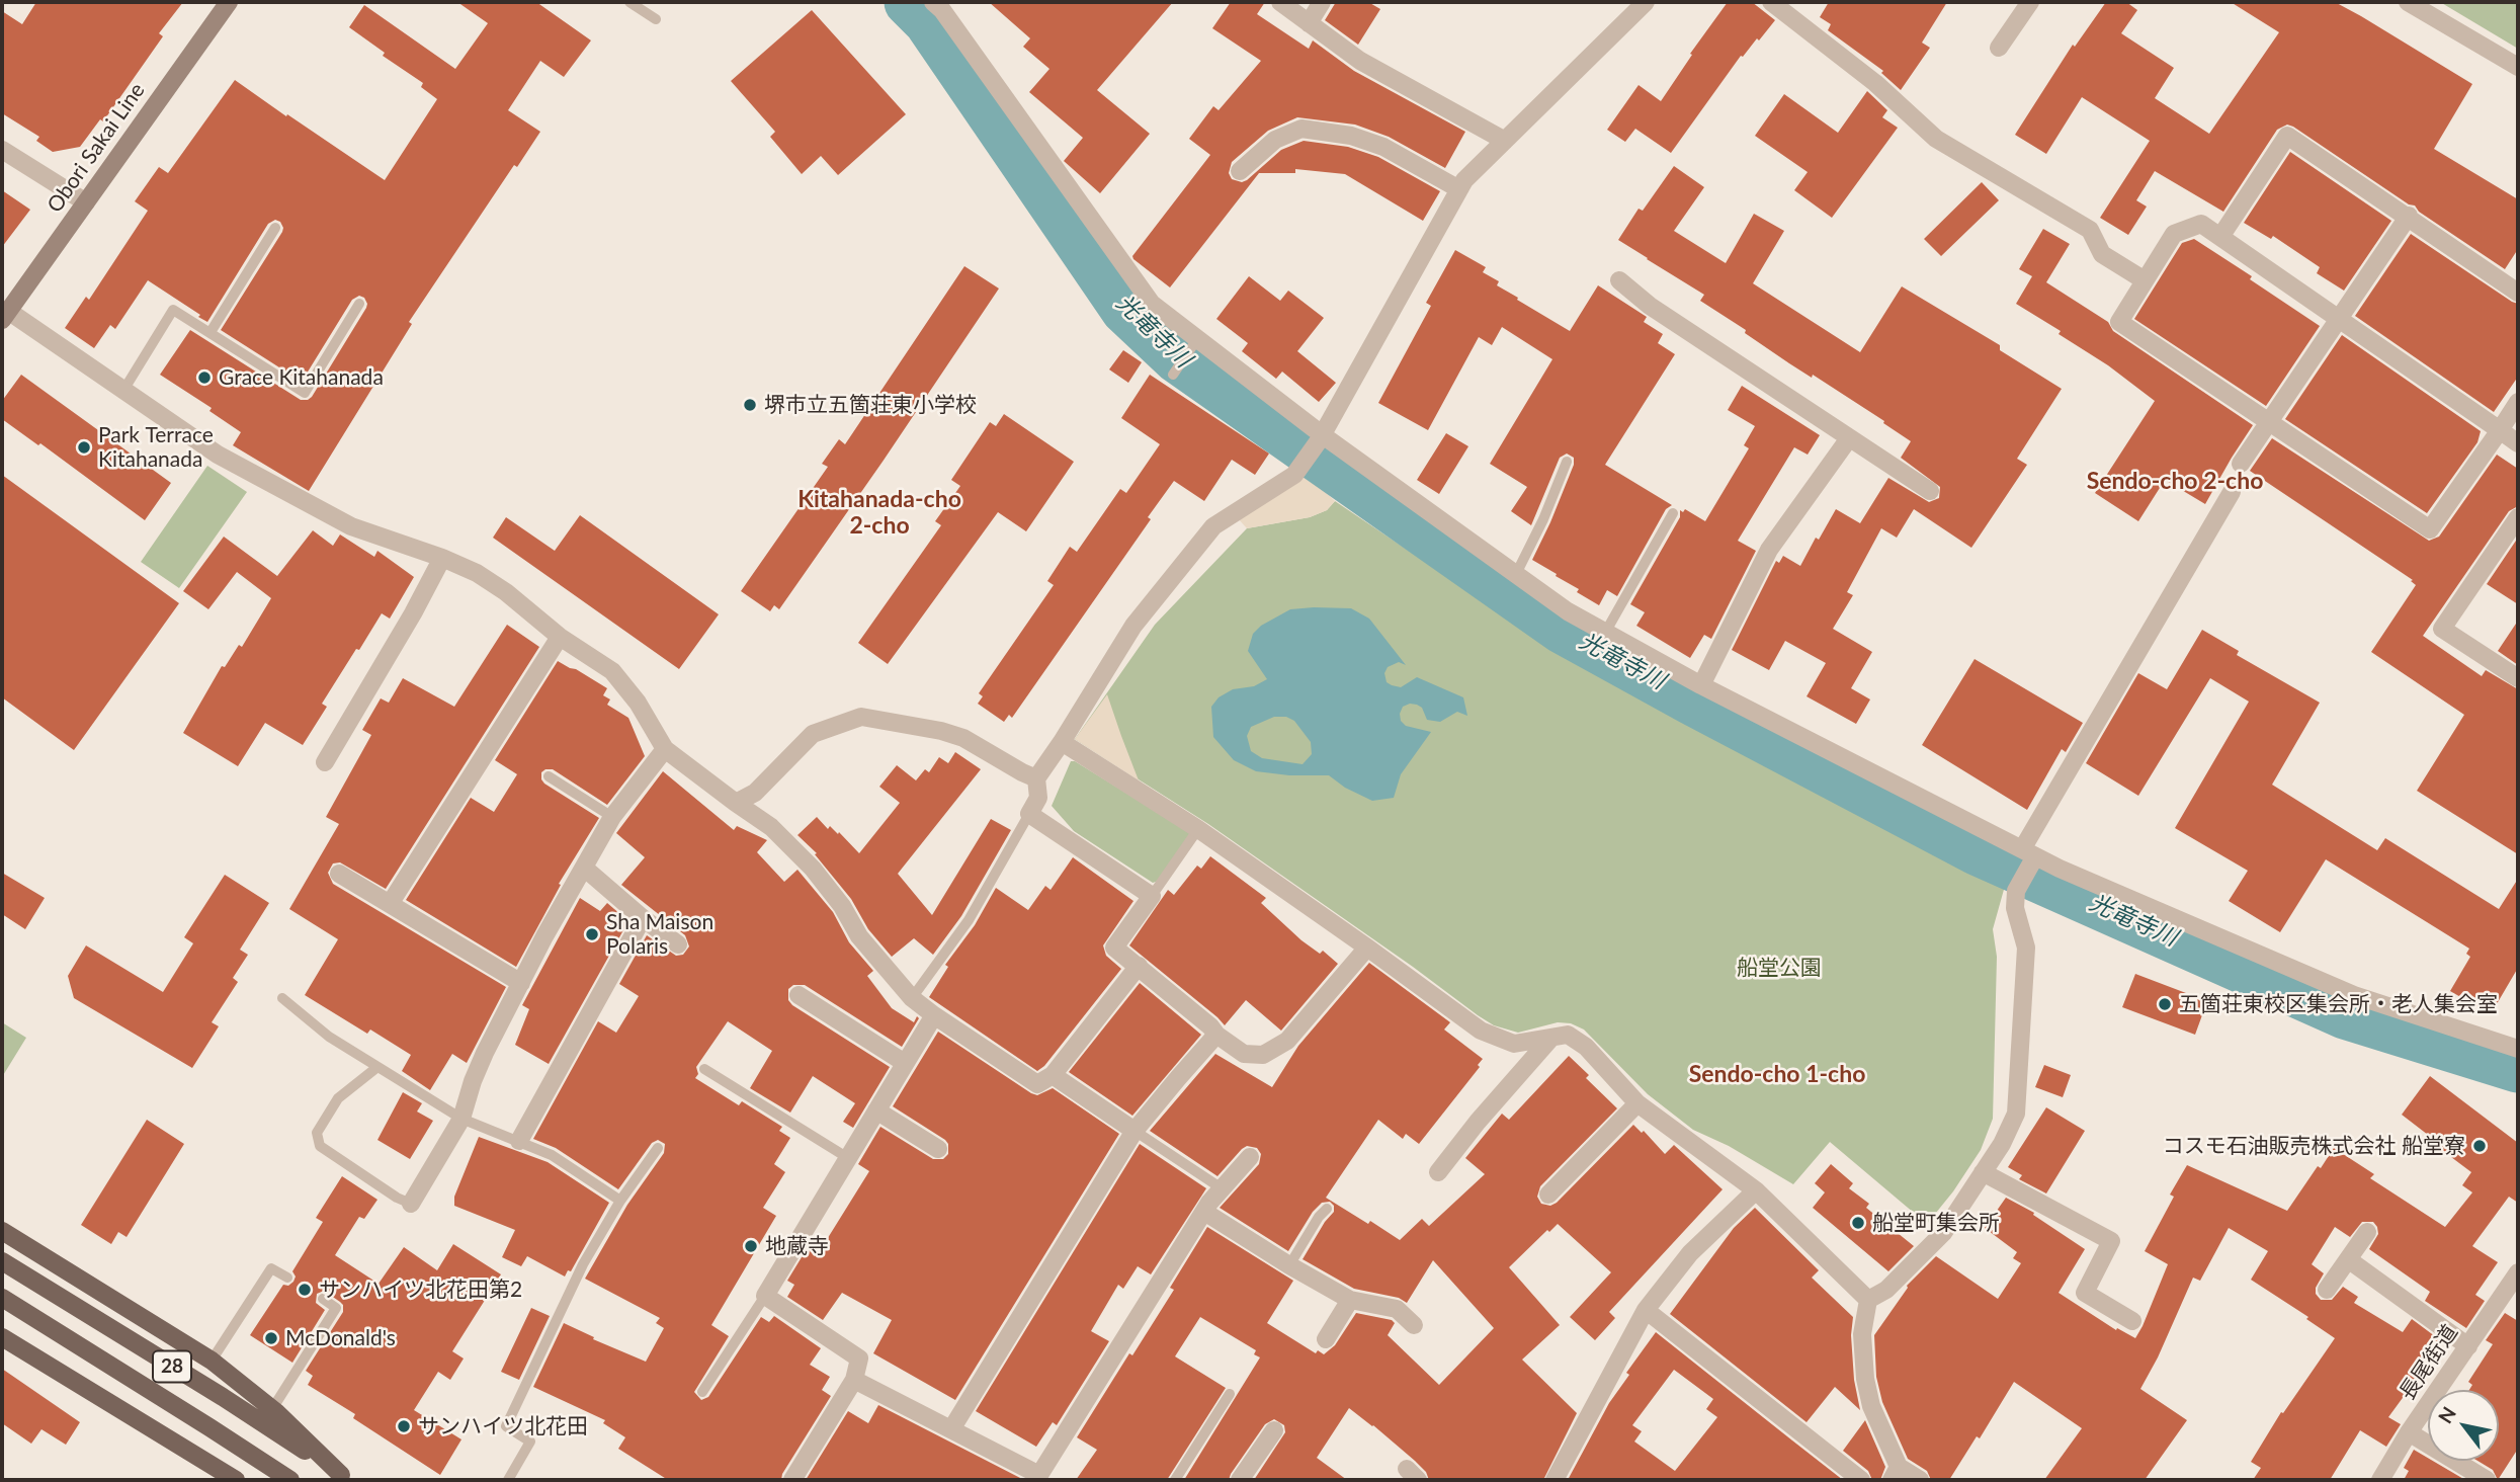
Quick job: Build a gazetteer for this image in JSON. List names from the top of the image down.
{
  "streets": {
    "main road": ["Obori Sakai Line", "28"],
    "street": ["長尾街道"]
  },
  "districts": ["Sendo-cho 2-cho", "Kitahanada-cho 2-cho", "Sendo-cho 1-cho"],
  "water": ["光竜寺川"],
  "parks": ["船堂公園"],
  "places": [
    "Grace Kitahanada",
    "堺市立五箇荘東小学校",
    "Park Terrace Kitahanada",
    "Sha Maison Polaris",
    "五箇荘東校区集会所・老人集会室",
    "コスモ石油販売株式会社 船堂寮",
    "船堂町集会所",
    "地蔵寺",
    "サンハイツ北花田第2",
    "McDonald's",
    "サンハイツ北花田"
  ],
  "north": "top left"
}
